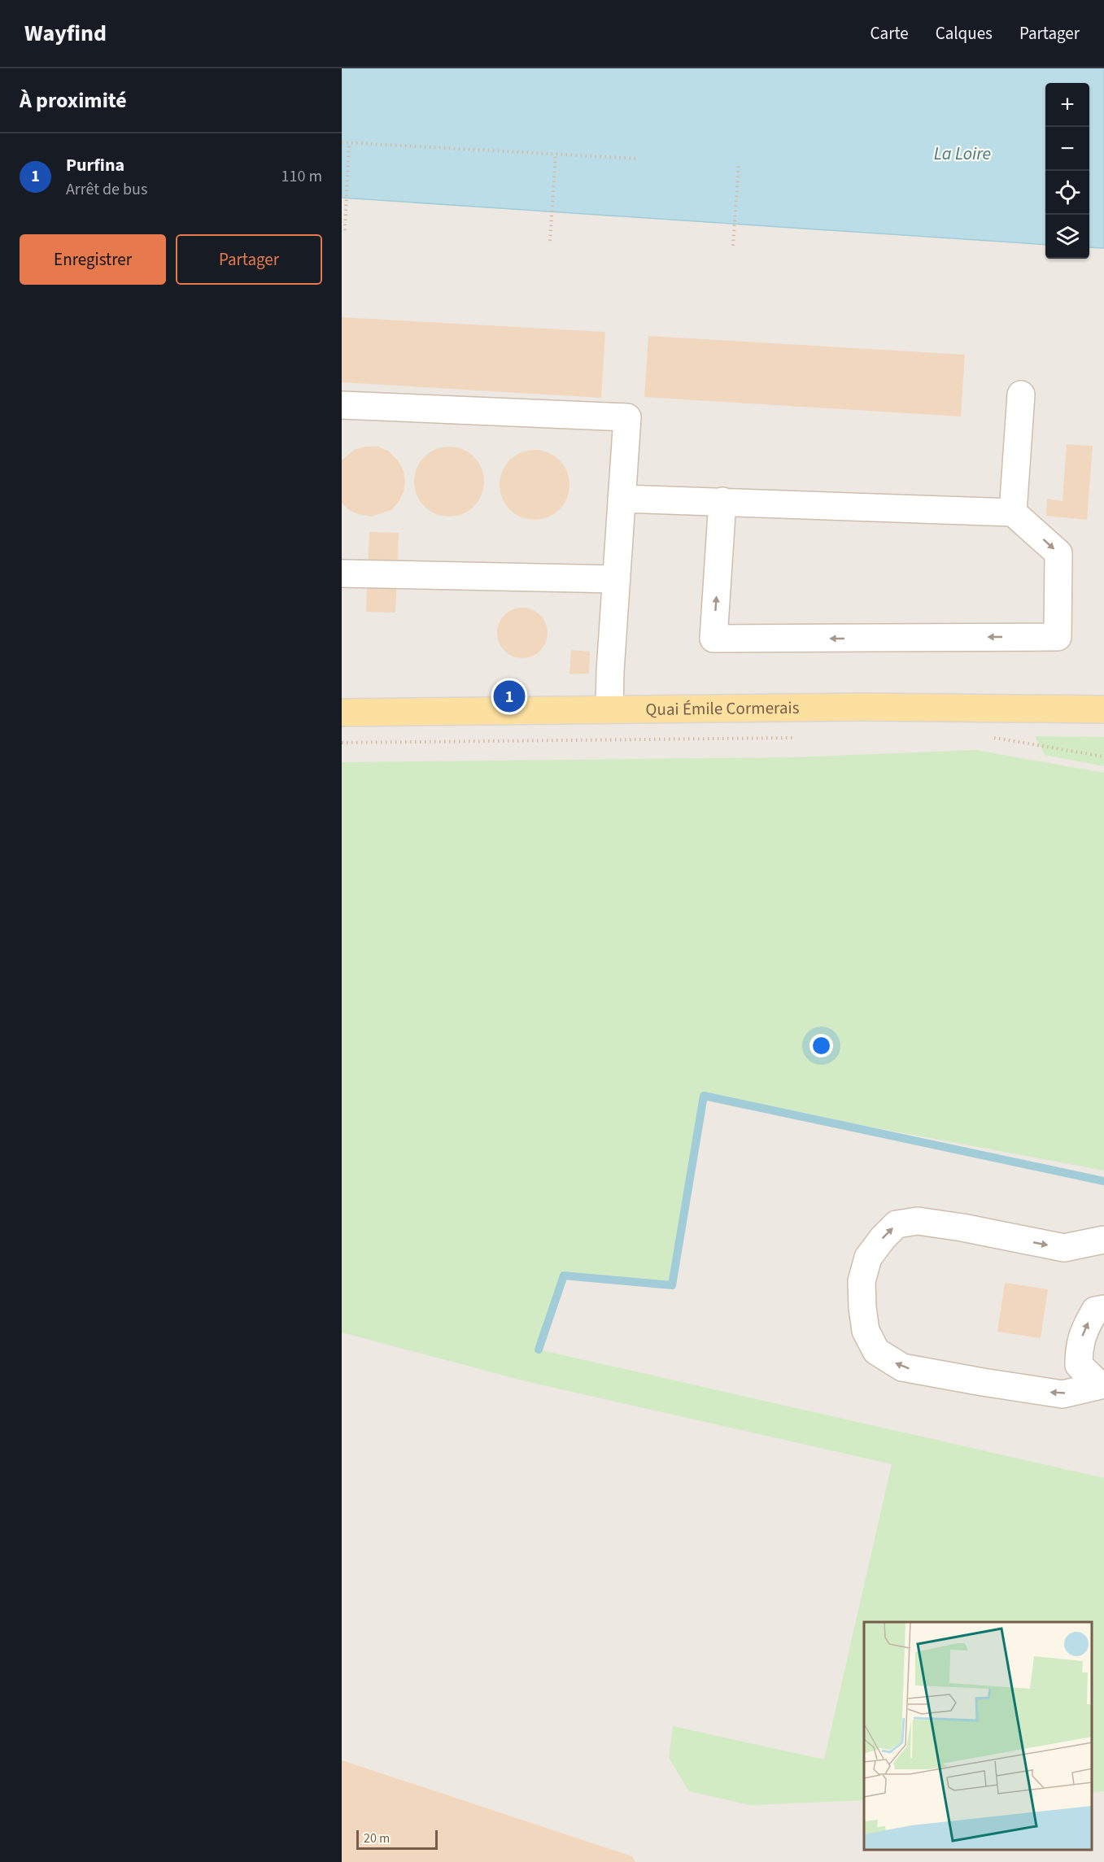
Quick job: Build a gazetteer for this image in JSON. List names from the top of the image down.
{
  "streets": {
    "main road": ["Quai Émile Cormerais"]
  },
  "water": ["La Loire"],
  "scale_bar": "20 m",
  "page": {
    "header": "Wayfind",
    "nav": ["Carte", "Calques", "Partager"],
    "heading": "À proximité",
    "map_buttons": ["+", "−"],
    "list": [
      {
        "mark": "1",
        "name": "Purfina",
        "note": "Arrêt de bus",
        "value": "110 m"
      }
    ],
    "buttons": ["Enregistrer", "Partager"],
    "pins": "1",
    "scale": "20 m"
  }
}
